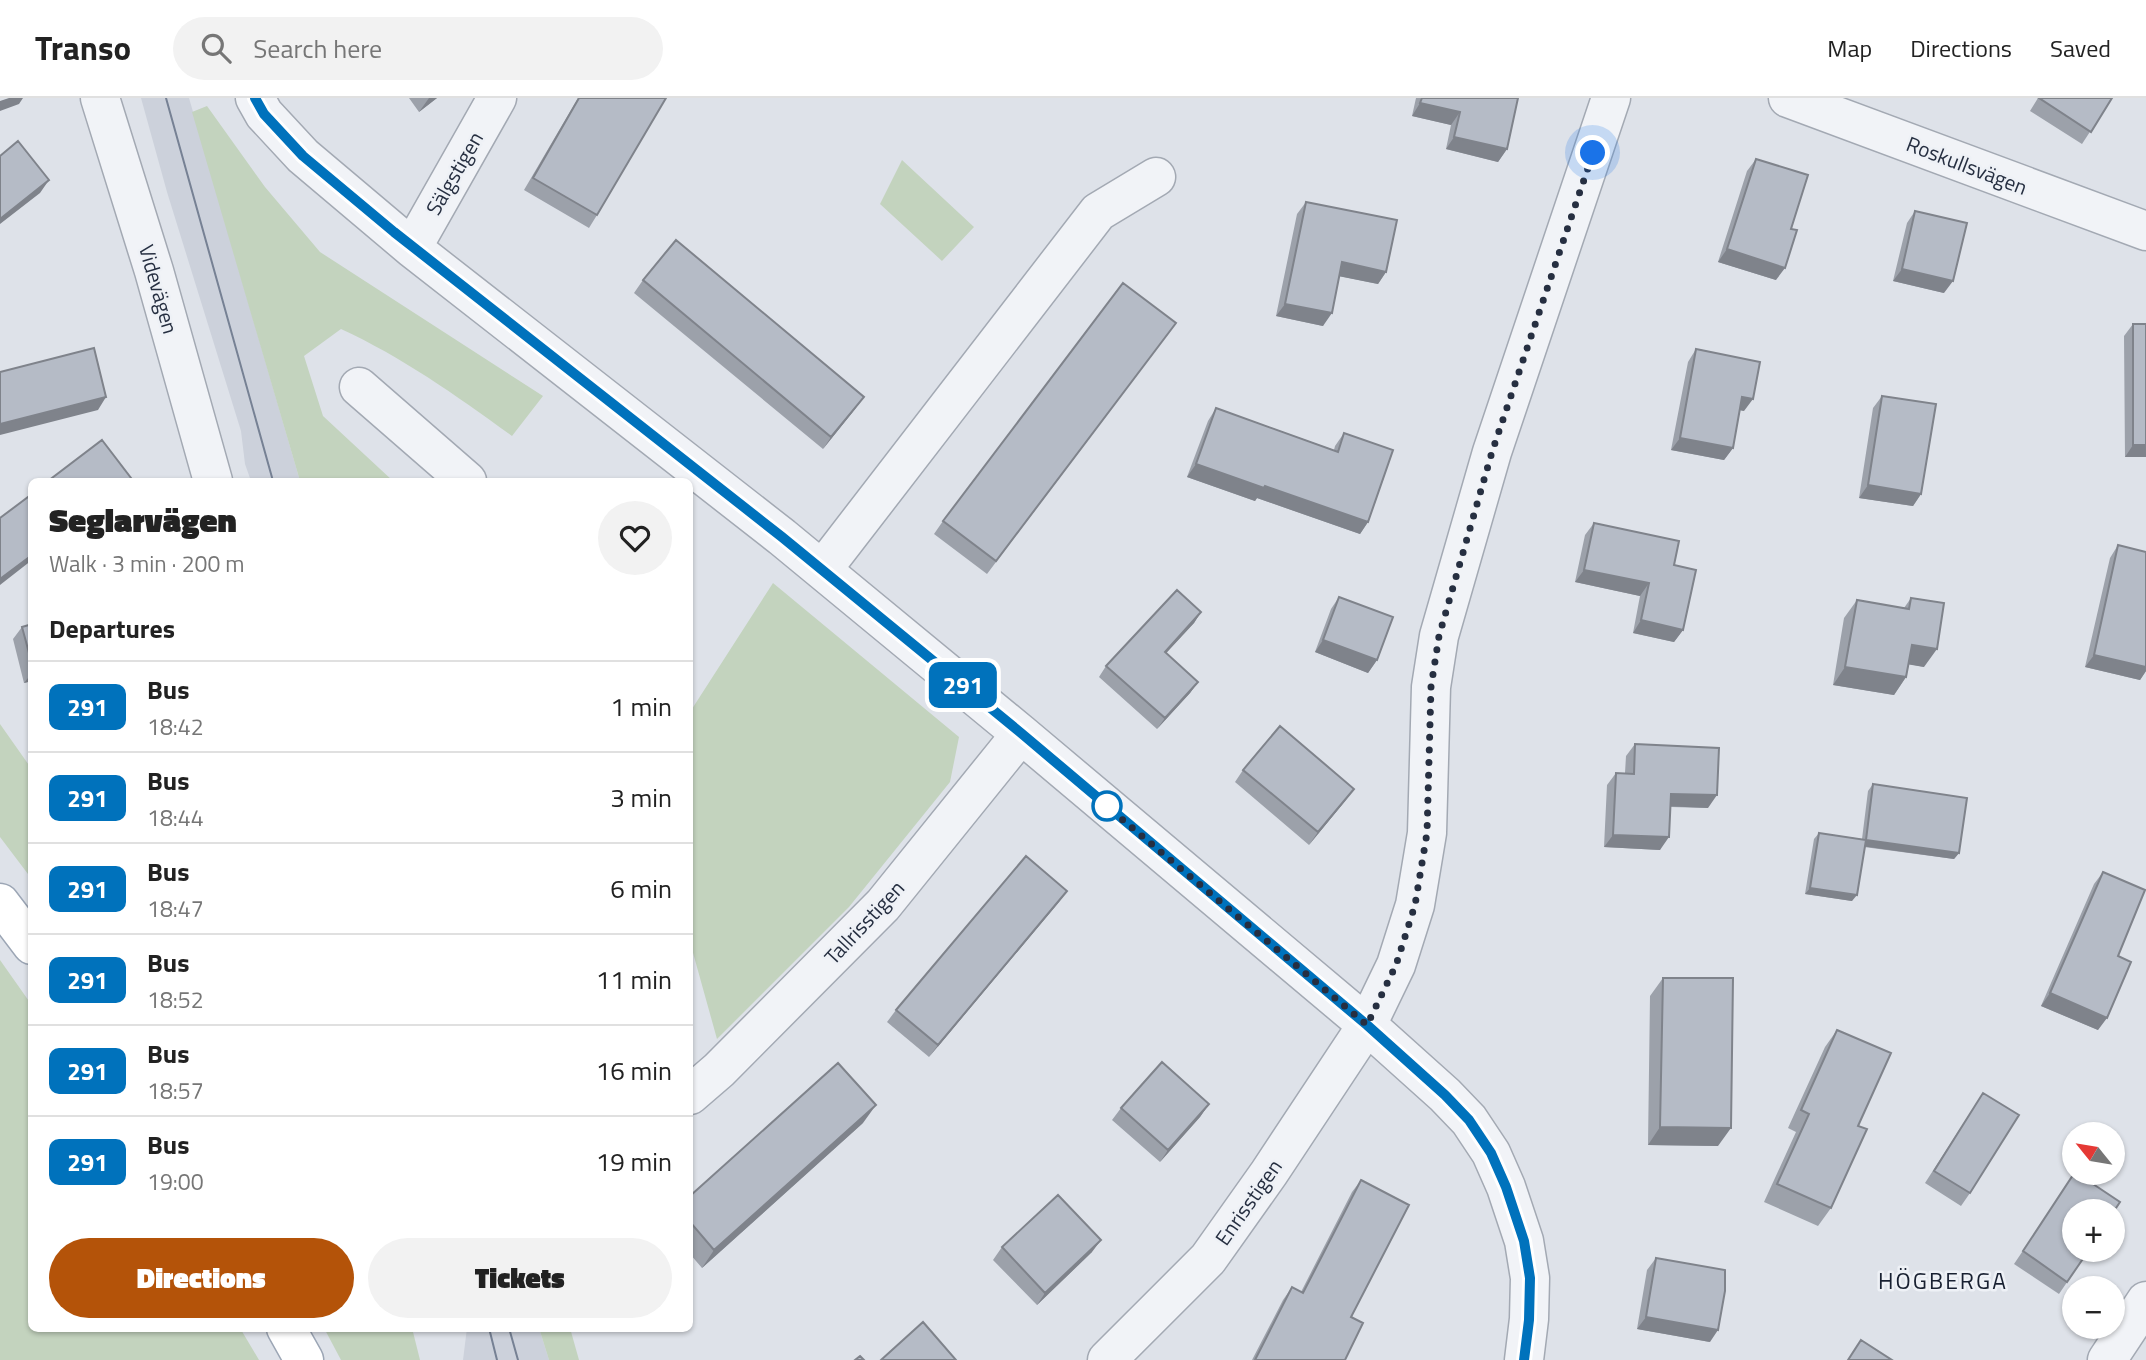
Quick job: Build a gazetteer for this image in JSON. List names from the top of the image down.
{
  "streets": {
    "street": [
      "Roskullsvägen",
      "Sälgstigen",
      "Videvägen",
      "Tallrisstigen",
      "Enrisstigen"
    ]
  },
  "districts": ["HÖGBERGA"],
  "lines": ["bus line 291"],
  "north": "top left",
  "page": {
    "header": "Transo",
    "search": "Search here",
    "nav": ["Map", "Directions", "Saved"],
    "on_map": "291",
    "heading": [
      ["Seglarvägen", "Walk · 3 min · 200 m"],
      "Departures"
    ],
    "list": [
      {
        "mark": "291",
        "name": "Bus",
        "note": "18:42",
        "value": "1 min"
      },
      {
        "mark": "291",
        "name": "Bus",
        "note": "18:44",
        "value": "3 min"
      },
      {
        "mark": "291",
        "name": "Bus",
        "note": "18:47",
        "value": "6 min"
      },
      {
        "mark": "291",
        "name": "Bus",
        "note": "18:52",
        "value": "11 min"
      },
      {
        "mark": "291",
        "name": "Bus",
        "note": "18:57",
        "value": "16 min"
      },
      {
        "mark": "291",
        "name": "Bus",
        "note": "19:00",
        "value": "19 min"
      }
    ],
    "map_buttons": ["+", "−"],
    "buttons": ["Directions", "Tickets"]
  }
}
